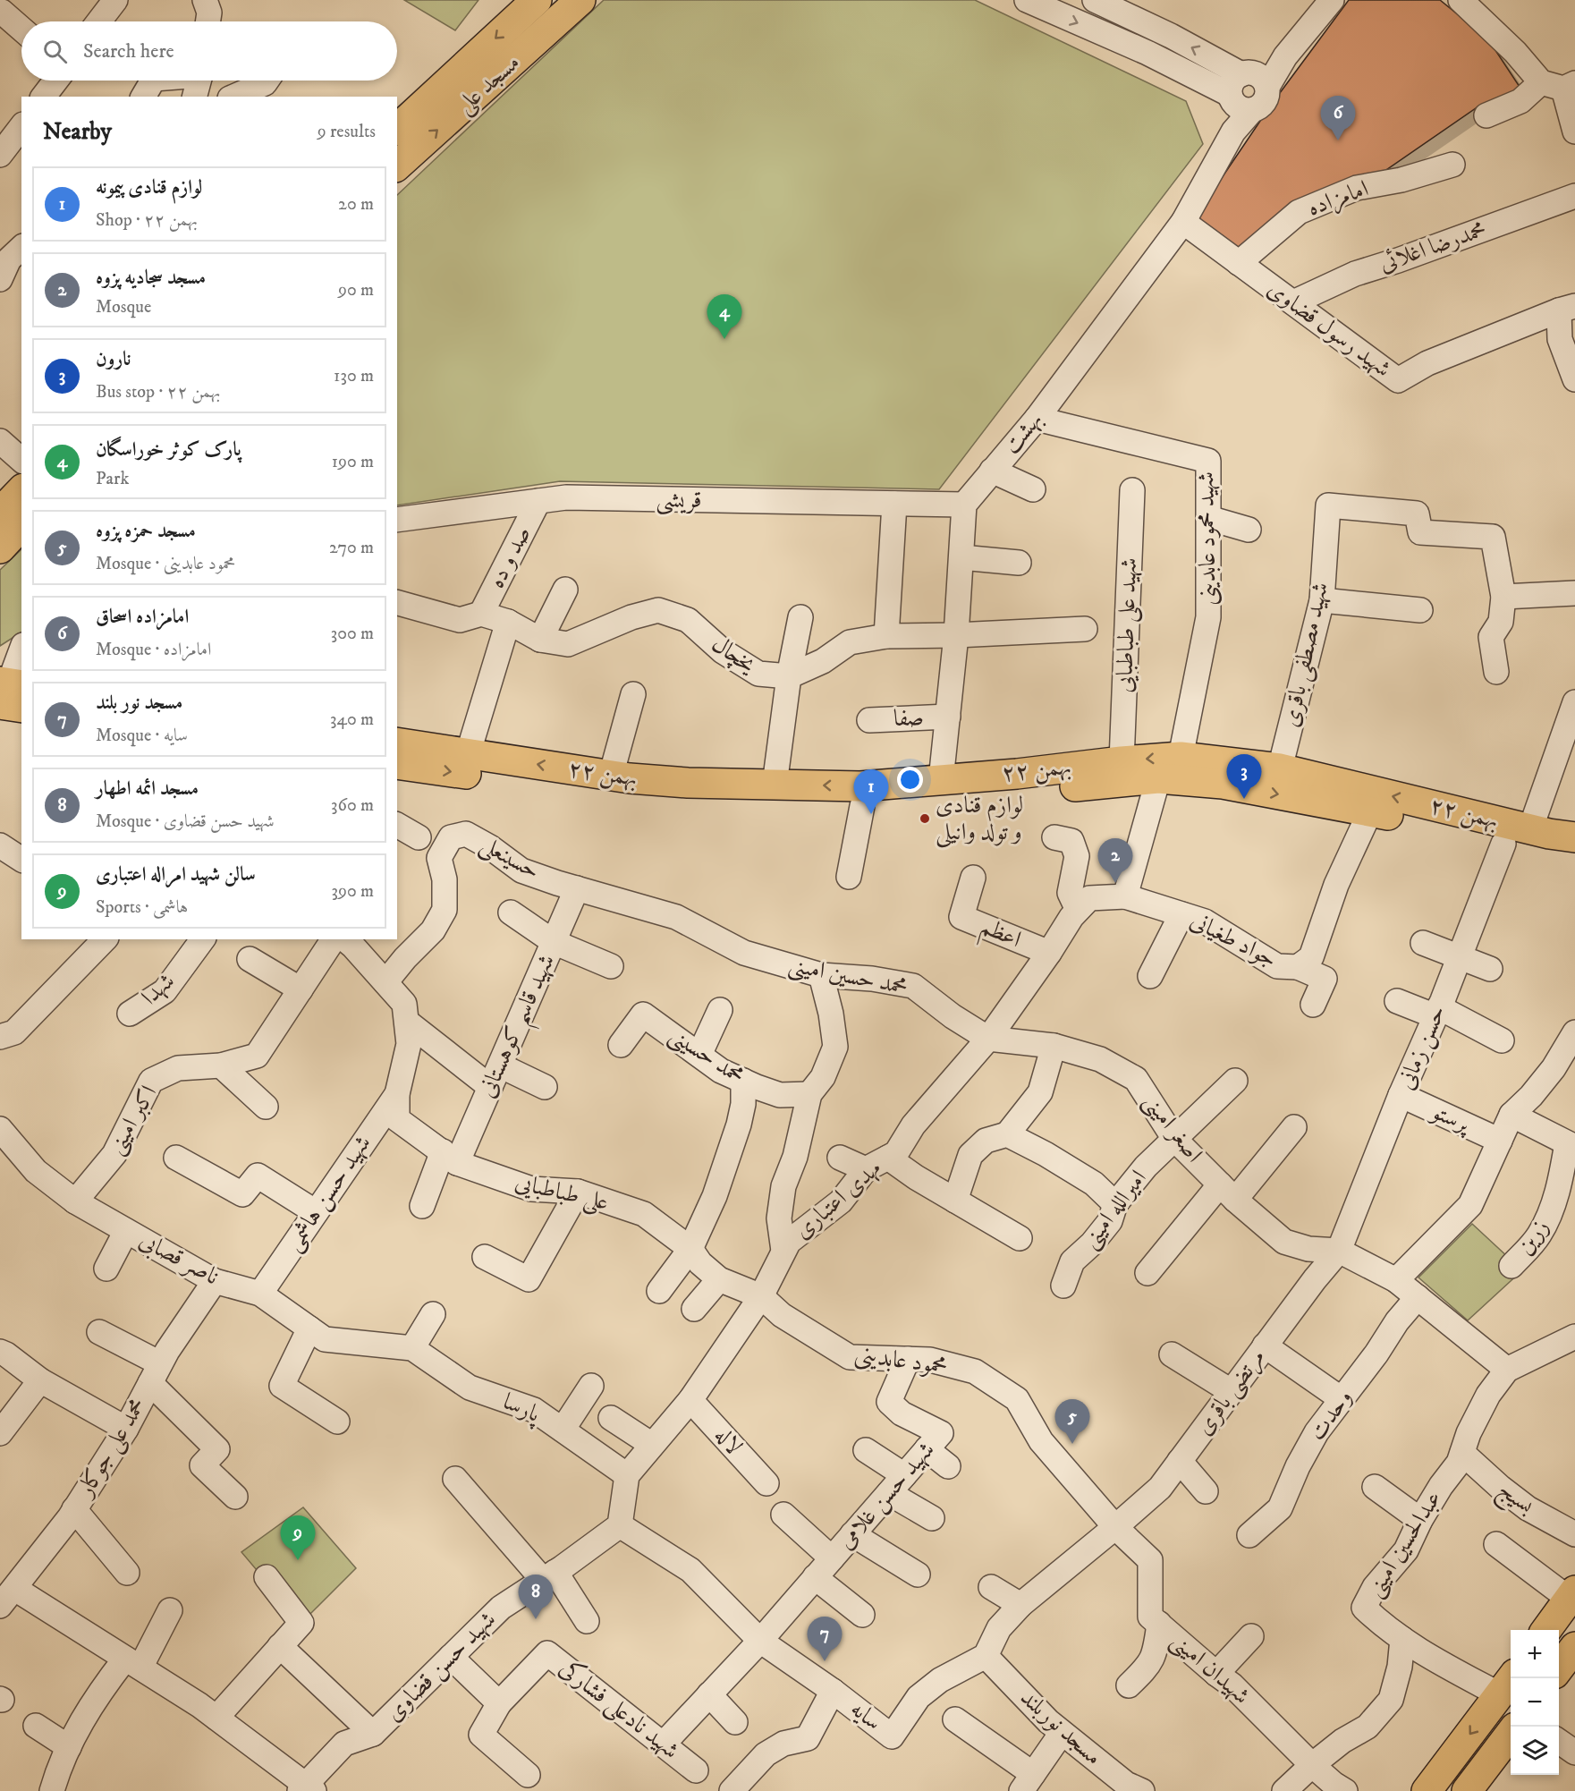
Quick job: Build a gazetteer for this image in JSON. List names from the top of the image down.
{
  "streets": {
    "main road": ["مسجد علی", "۲۲ بهمن"],
    "street": [
      "امامزاده",
      "محمدرضا اغلائی",
      "شهید رسول قضاوی",
      "بهشت",
      "قریشی",
      "شهید محمود عابدینی",
      "صد و ده",
      "شهید علی طباطبایی",
      "یخچال",
      "شهید مصطفی باقری",
      "صفا",
      "حسینعلی",
      "اعظم",
      "جواد طغیانی",
      "محمد حسین امینی",
      "شهدا",
      "شهید قاسم کوهستانی",
      "حسن زمانی",
      "محمد حسینی",
      "پرستو",
      "اکبر امینی",
      "اصغر امینی",
      "علی طباطبایی",
      "شهید حسن هاشمی",
      "مهدی اعتباری",
      "امیرالله امینی",
      "زرین",
      "ناصر قصابی",
      "محمود عابدینی",
      "مرتضی باقری",
      "پارسا",
      "وحدت",
      "لاله",
      "محمد علی جوکار",
      "شهید حسن غلامی",
      "بسیج",
      "عبدالحسین امینی",
      "شهید حسن قضاوی",
      "شهیدان امینی",
      "شهید نادعلی فشارکی",
      "سایه",
      "مسجد نوربلند"
    ]
  },
  "crossings": [
    ["امامزاده", "شهید رسول قضاوی"],
    ["محمدرضا اغلائی", "شهید رسول قضاوی"],
    ["شهید رسول قضاوی", "بهشت"],
    ["بهشت", "قریشی"],
    ["بهشت", "شهید محمود عابدینی"],
    ["قریشی", "صد و ده"],
    ["شهید محمود عابدینی", "۲۲ بهمن"],
    ["صد و ده", "یخچال"],
    ["شهید علی طباطبایی", "۲۲ بهمن"],
    ["شهید مصطفی باقری", "۲۲ بهمن"],
    ["۲۲ بهمن", "جواد طغیانی"],
    ["۲۲ بهمن", "حسن زمانی"],
    ["حسینعلی", "محمد حسین امینی"],
    ["حسینعلی", "شهید قاسم کوهستانی"],
    ["حسینعلی", "علی طباطبایی"],
    ["اعظم", "مهدی اعتباری"],
    ["محمد حسین امینی", "شهید قاسم کوهستانی"],
    ["محمد حسین امینی", "اصغر امینی"],
    ["محمد حسین امینی", "مهدی اعتباری"],
    ["شهید قاسم کوهستانی", "علی طباطبایی"],
    ["حسن زمانی", "پرستو"],
    ["حسن زمانی", "اصغر امینی"],
    ["حسن زمانی", "مرتضی باقری"],
    ["اکبر امینی", "ناصر قصابی"],
    ["اصغر امینی", "مهدی اعتباری"],
    ["اصغر امینی", "امیرالله امینی"],
    ["اصغر امینی", "مرتضی باقری"],
    ["علی طباطبایی", "شهید حسن هاشمی"],
    ["علی طباطبایی", "مهدی اعتباری"],
    ["علی طباطبایی", "محمود عابدینی"],
    ["شهید حسن هاشمی", "ناصر قصابی"],
    ["مهدی اعتباری", "محمود عابدینی"],
    ["ناصر قصابی", "پارسا"],
    ["ناصر قصابی", "محمد علی جوکار"],
    ["محمود عابدینی", "مرتضی باقری"],
    ["محمود عابدینی", "شهید حسن غلامی"],
    ["محمود عابدینی", "شهیدان امینی"],
    ["مرتضی باقری", "شهیدان امینی"],
    ["شهید حسن غلامی", "شهید نادعلی فشارکی"],
    ["شهید حسن غلامی", "سایه"],
    ["بسیج", "عبدالحسین امینی"],
    ["شهید حسن قضاوی", "سایه"],
    ["سایه", "مسجد نوربلند"]
  ],
  "places": ["لوازم قنادی و تولد وانیلی"],
  "page": {
    "search": "Search here",
    "pins": [
      "6",
      "4",
      "3",
      "1",
      "2",
      "5",
      "9",
      "8",
      "7"
    ],
    "heading": ["Nearby", "9 results"],
    "list": [
      {
        "mark": "1",
        "name": "لوازم قنادی پیمونه",
        "note": "Shop · ۲۲ بهمن",
        "value": "20 m"
      },
      {
        "mark": "2",
        "name": "مسجد سجادیه پزوه",
        "note": "Mosque",
        "value": "90 m"
      },
      {
        "mark": "3",
        "name": "نارون",
        "note": "Bus stop · ۲۲ بهمن",
        "value": "130 m"
      },
      {
        "mark": "4",
        "name": "پارک کوثر خوراسگان",
        "note": "Park",
        "value": "190 m"
      },
      {
        "mark": "5",
        "name": "مسجد حمزه پزوه",
        "note": "Mosque · محمود عابدینی",
        "value": "270 m"
      },
      {
        "mark": "6",
        "name": "امامزاده اسحاق",
        "note": "Mosque · امامزاده",
        "value": "300 m"
      },
      {
        "mark": "7",
        "name": "مسجد نور بلند",
        "note": "Mosque · سایه",
        "value": "340 m"
      },
      {
        "mark": "8",
        "name": "مسجد ائمه اطهار",
        "note": "Mosque · شهید حسن قضاوی",
        "value": "360 m"
      },
      {
        "mark": "9",
        "name": "سالن شهید امراله اعتباری",
        "note": "Sports · هاشمی",
        "value": "390 m"
      }
    ],
    "map_buttons": ["+", "−"]
  }
}
